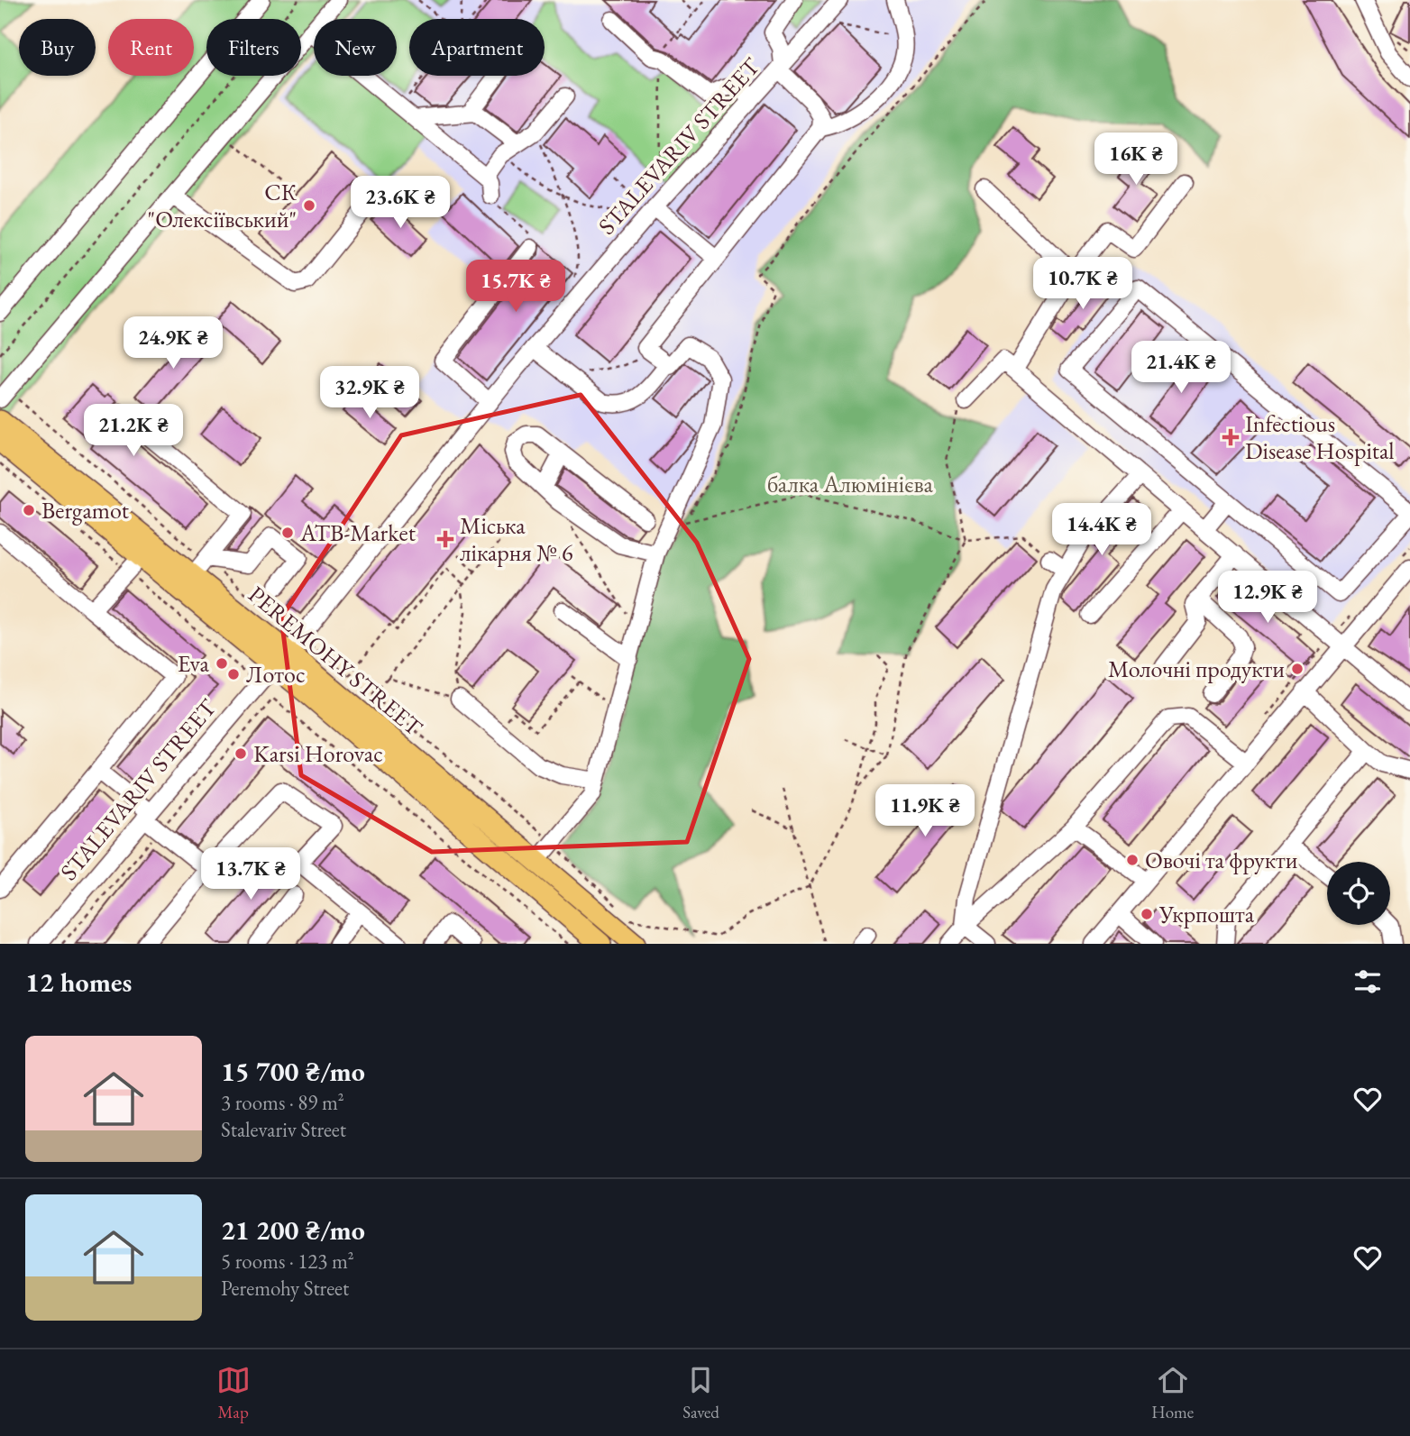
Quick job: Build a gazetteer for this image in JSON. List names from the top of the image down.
{
  "streets": {
    "main road": ["PEREMOHY STREET"],
    "street": ["STALEVARIV STREET"]
  },
  "crossings": [
    ["STALEVARIV STREET", "PEREMOHY STREET"]
  ],
  "parks": ["балка Алюмінієва"],
  "places": {
    "other": [
      "СК \"Олексіївський\"",
      "Bergamot",
      "ATB-Market",
      "Eva",
      "Молочні продукти",
      "Лотос",
      "Karsi Horovac",
      "Овочі та фрукти",
      "Укрпошта"
    ],
    "health": ["Infectious Disease Hospital", "Мiська лiкарня № 6"]
  },
  "page": {
    "chip": [
      "Buy",
      "Rent",
      "Filters",
      "New",
      "Apartment"
    ],
    "price": [
      "16K ₴",
      "23.6K ₴",
      "10.7K ₴",
      "15.7K ₴",
      "24.9K ₴",
      "21.4K ₴",
      "32.9K ₴",
      "21.2K ₴",
      "14.4K ₴",
      "12.9K ₴",
      "11.9K ₴",
      "13.7K ₴"
    ],
    "heading": "12 homes",
    "list": [
      {
        "name": "15 700 ₴/mo",
        "note": "3 rooms · 89 m² · Stalevariv Street"
      },
      {
        "name": "21 200 ₴/mo",
        "note": "5 rooms · 123 m² · Peremohy Street"
      }
    ],
    "tabs": ["Map", "Saved", "Home"]
  }
}
